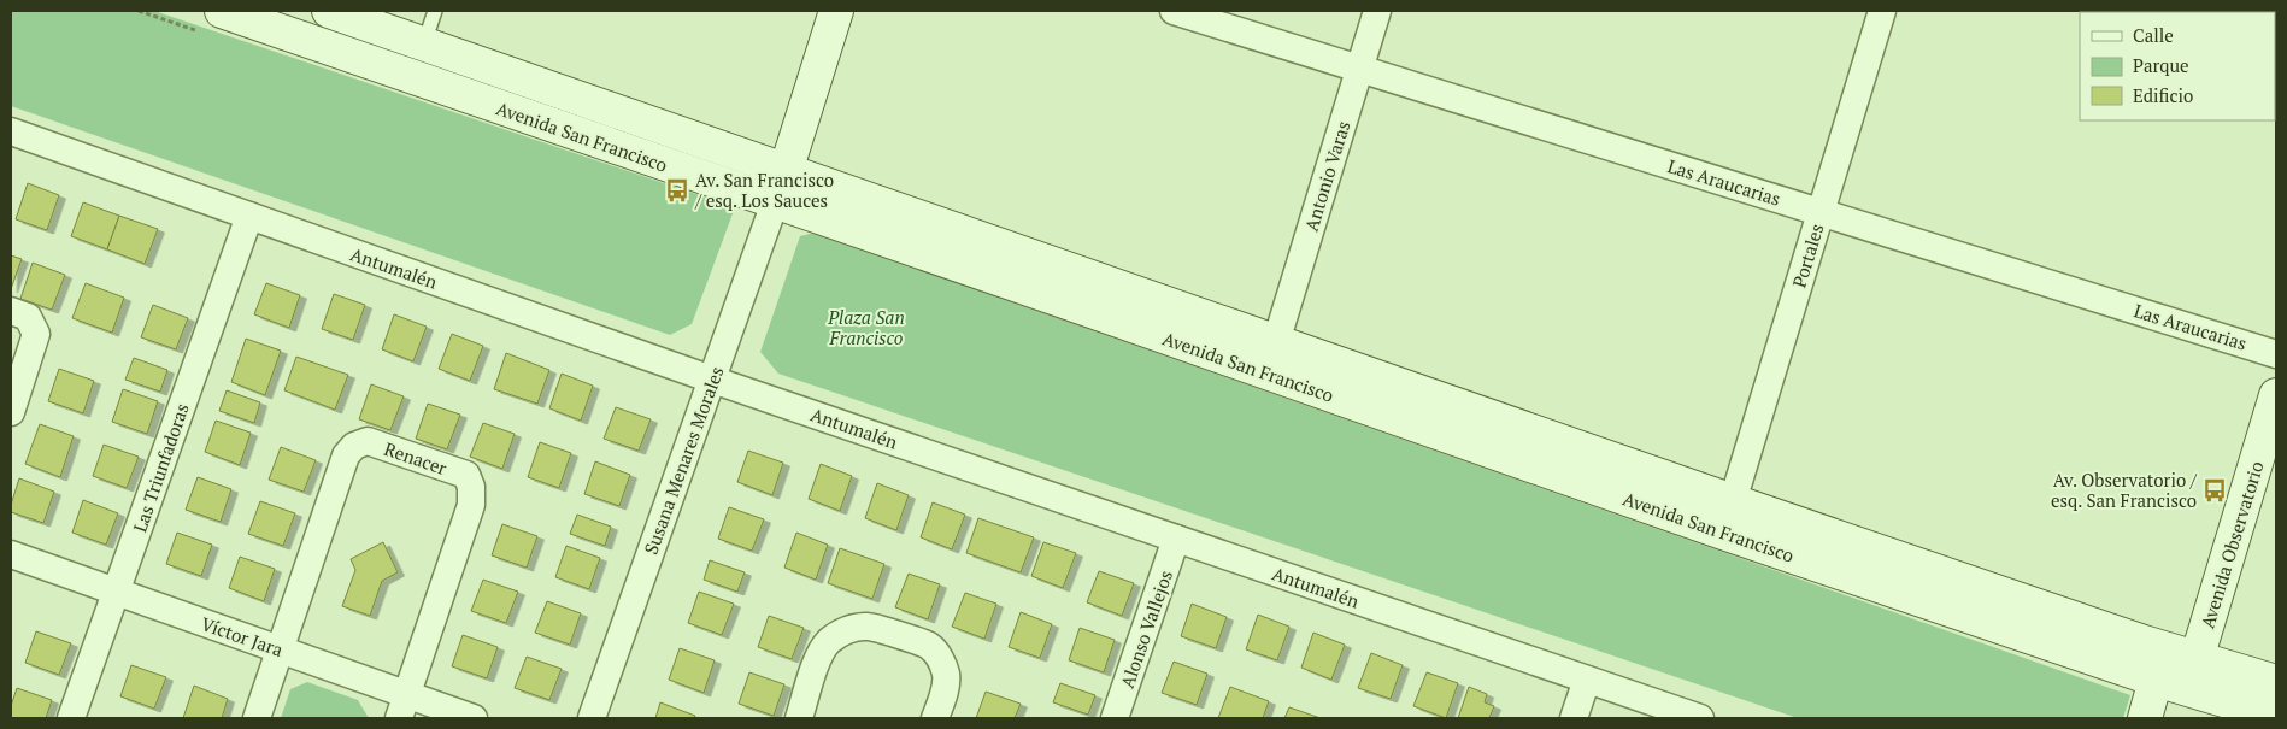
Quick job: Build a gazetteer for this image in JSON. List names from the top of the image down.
{
  "streets": {
    "main road": ["Avenida San Francisco", "Avenida Observatorio"],
    "street": [
      "Antonio Varas",
      "Las Araucarias",
      "Portales",
      "Antumalén",
      "Renacer",
      "Susana Menares Morales",
      "Las Triunfadoras",
      "Alonso Vallejos",
      "Víctor Jara"
    ]
  },
  "crossings": [
    ["Avenida San Francisco", "Antonio Varas"],
    ["Avenida San Francisco", "Portales"],
    ["Avenida San Francisco", "Susana Menares Morales"],
    ["Avenida San Francisco", "Avenida Observatorio"],
    ["Antonio Varas", "Las Araucarias"],
    ["Las Araucarias", "Portales"],
    ["Antumalén", "Susana Menares Morales"],
    ["Antumalén", "Las Triunfadoras"],
    ["Antumalén", "Alonso Vallejos"],
    ["Renacer", "Víctor Jara"],
    ["Las Triunfadoras", "Víctor Jara"]
  ],
  "parks": ["Plaza San Francisco"],
  "places": {
    "bus stop": ["Av. San Francisco / esq. Los Sauces", "Av. Observatorio / esq. San Francisco"]
  },
  "legend": ["Calle", "Parque", "Edificio"]
}
